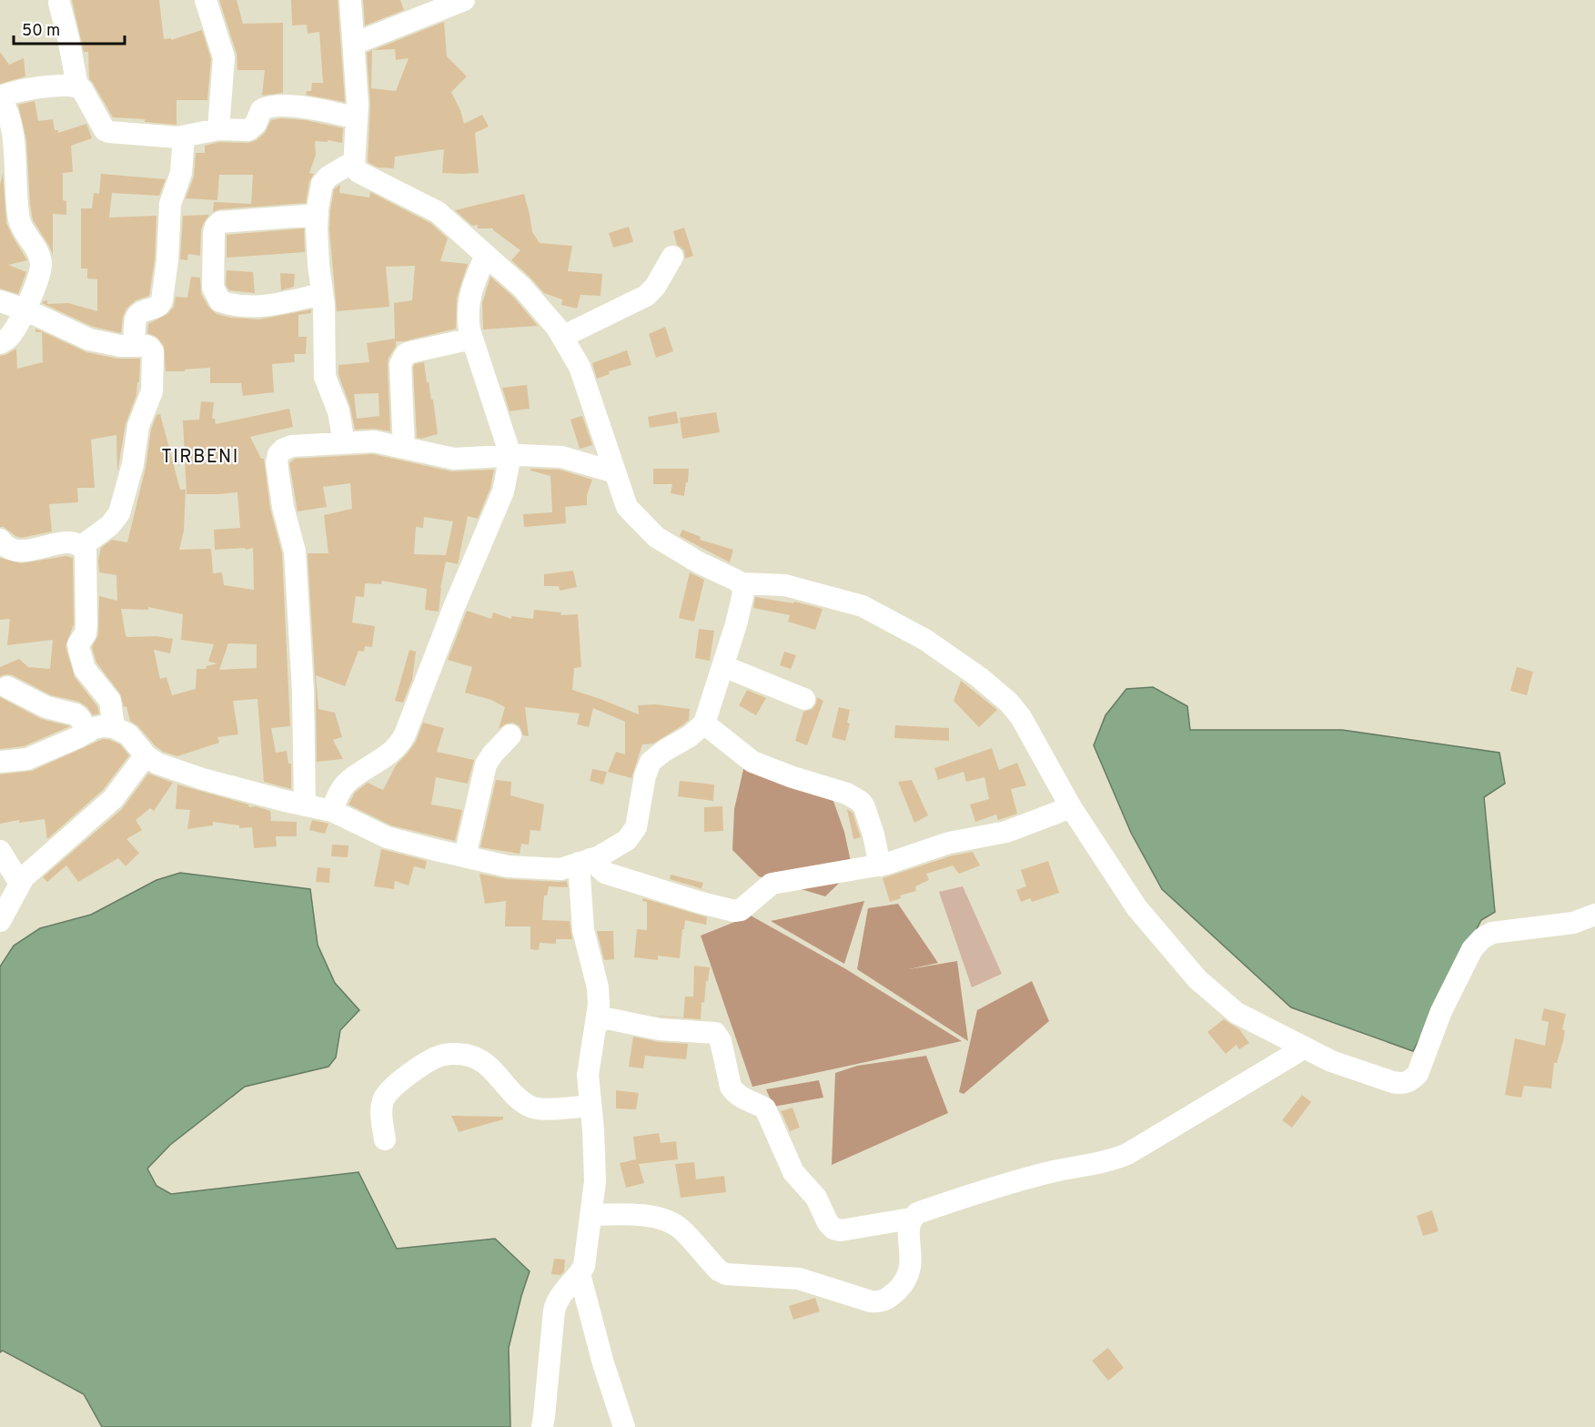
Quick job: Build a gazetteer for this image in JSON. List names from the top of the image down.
{
  "districts": ["TIRBENI"],
  "scale_bar": "50 m"
}
